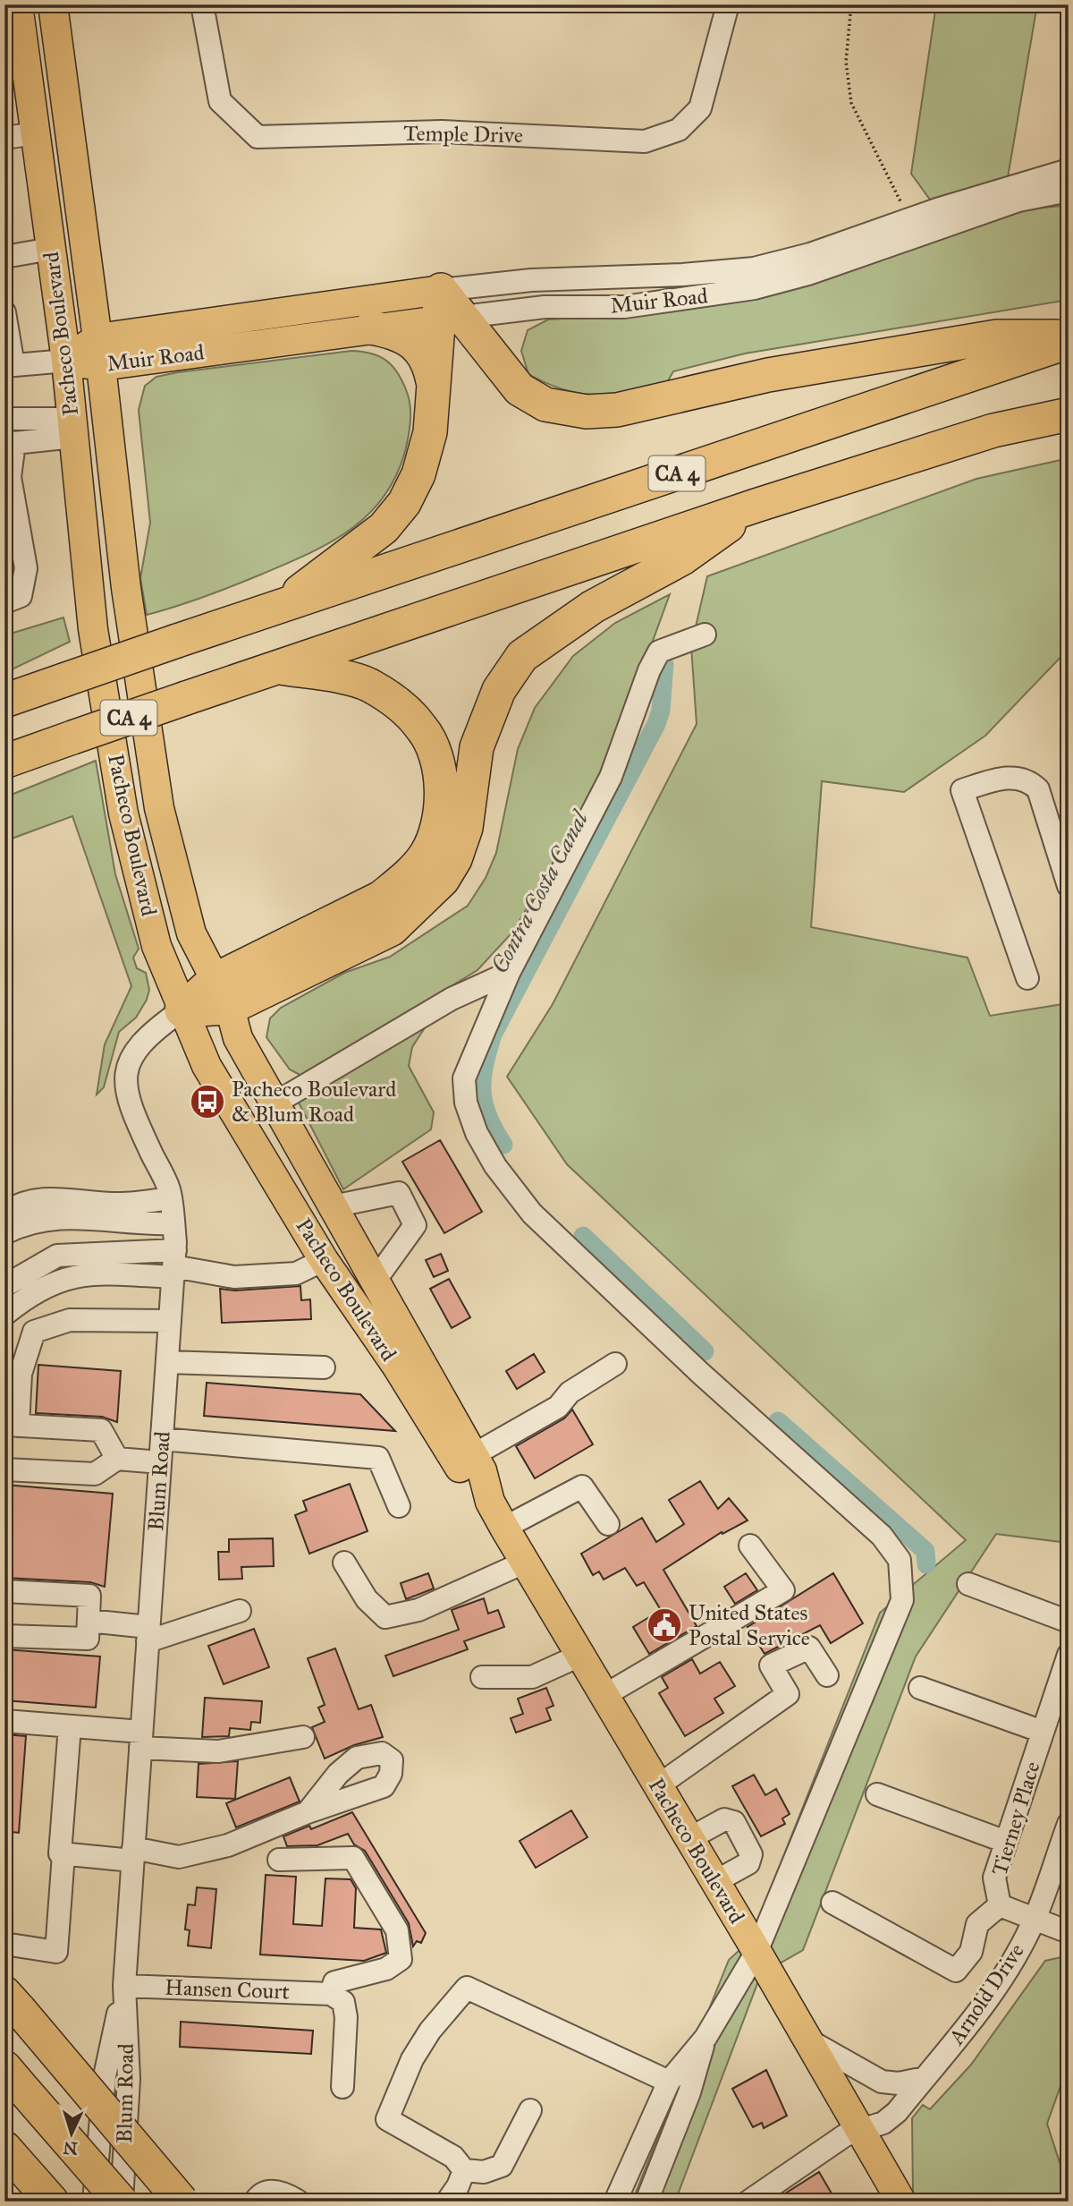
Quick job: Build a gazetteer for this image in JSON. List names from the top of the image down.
{
  "streets": {
    "highway": ["CA 4"],
    "main road": ["Muir Road", "Pacheco Boulevard"],
    "street": [
      "Temple Drive",
      "Blum Road",
      "Tierney Place",
      "Hansen Court",
      "Arnold Drive"
    ]
  },
  "crossings": [
    ["Muir Road", "Pacheco Boulevard"],
    ["Pacheco Boulevard", "Blum Road"],
    ["Pacheco Boulevard", "Arnold Drive"],
    ["Blum Road", "Hansen Court"]
  ],
  "water": ["Contra Costa Canal"],
  "places": {
    "bus stop": ["Pacheco Boulevard & Blum Road"],
    "public building": ["United States Postal Service"]
  },
  "north": "bottom"
}
